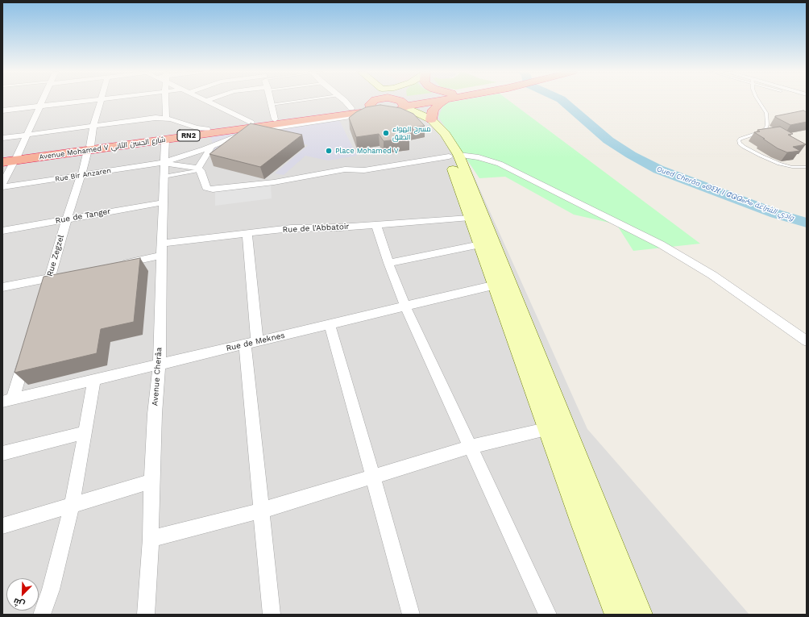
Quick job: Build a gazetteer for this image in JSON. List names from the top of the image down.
{
  "streets": {
    "highway": ["RN2", "Avenue Mohamed V شارع الحسن الثاني"],
    "street": [
      "Rue Bir Anzaren",
      "Rue de Tanger",
      "Rue de l'Abbatoir",
      "Rue Zegzel",
      "Rue de Meknes",
      "Avenue Cherâa"
    ]
  },
  "crossings": [
    ["Avenue Mohamed V شارع الحسن الثاني", "Rue Zegzel"],
    ["Avenue Mohamed V شارع الحسن الثاني", "Avenue Cherâa"],
    ["Rue Bir Anzaren", "Rue Zegzel"],
    ["Rue Bir Anzaren", "Avenue Cherâa"],
    ["Rue de Tanger", "Rue Zegzel"],
    ["Rue de Tanger", "Avenue Cherâa"],
    ["Rue de l'Abbatoir", "Avenue Cherâa"],
    ["Rue de Meknes", "Avenue Cherâa"]
  ],
  "water": ["Oued Cherâa ⴰⵙⵉⴼ ⵏ ⵛⵕⵕⴰⵄⴰ وادي الشراعة"],
  "places": ["مسرح الهواء الطلق", "Place Mohamed V"],
  "north": "bottom left"
}
